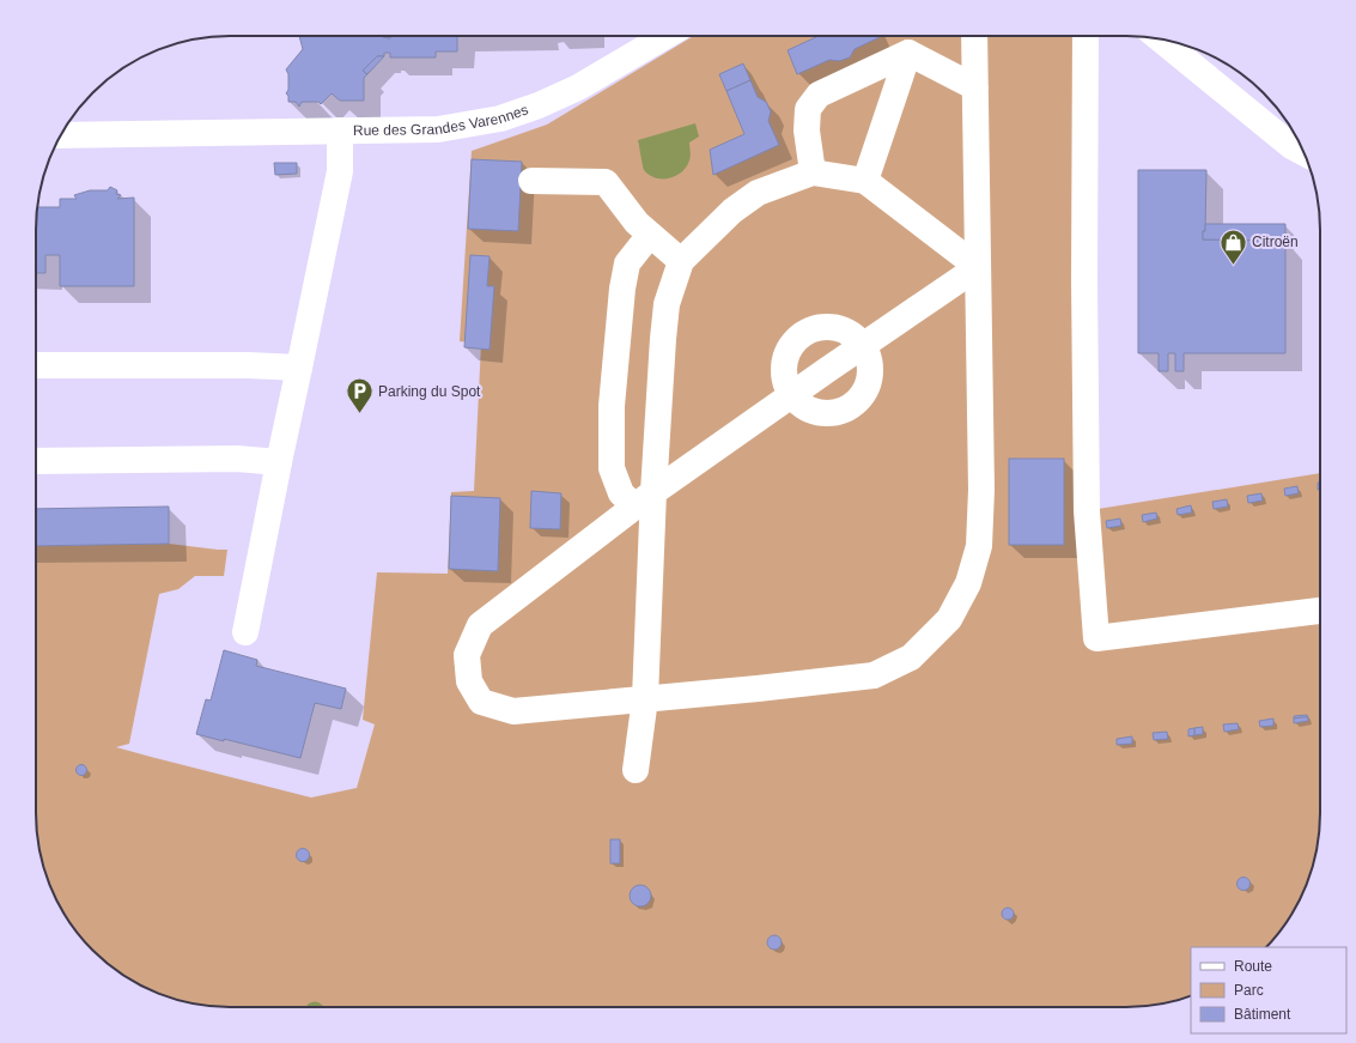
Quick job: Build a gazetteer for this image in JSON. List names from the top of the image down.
{
  "streets": {
    "street": ["Rue des Grandes Varennes"]
  },
  "places": {
    "shop": ["Citroën"],
    "parking": ["Parking du Spot"]
  },
  "legend": ["Route", "Parc", "Bâtiment"]
}
